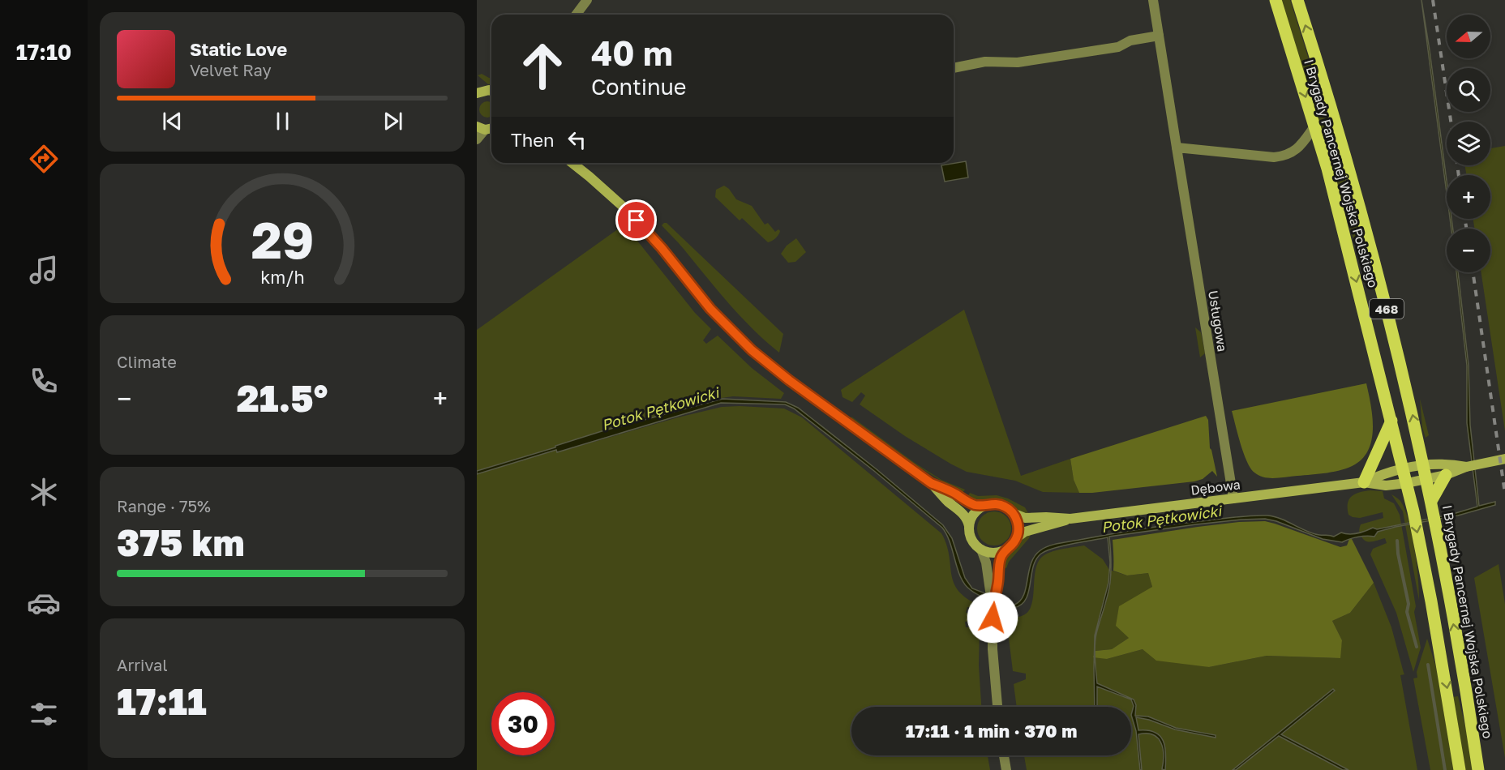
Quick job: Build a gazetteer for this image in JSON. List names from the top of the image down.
{
  "streets": {
    "main road": ["I Brygady Pancernej Wojska Polskiego", "468", "Dębowa"],
    "street": ["Usługowa"]
  },
  "crossings": [
    ["I Brygady Pancernej Wojska Polskiego", "Dębowa"],
    ["Usługowa", "Dębowa"]
  ],
  "water": ["Potok Pętkowicki"],
  "north": "left",
  "page": {
    "tabs": "17:10",
    "map_buttons": ["+", "−"],
    "turn": ["40 m", "Continue"],
    "song": ["Static Love", "Velvet Ray"],
    "then": "Then",
    "tile": [
      "Climate",
      ["Range · 75%", "375 km"],
      ["Arrival", "17:11"]
    ],
    "heat": ["−", "21.5°", "+"],
    "limit": "30",
    "trip": "17:11 · 1 min · 370 m",
    "gauge": ["29", "km/h"]
  }
}
